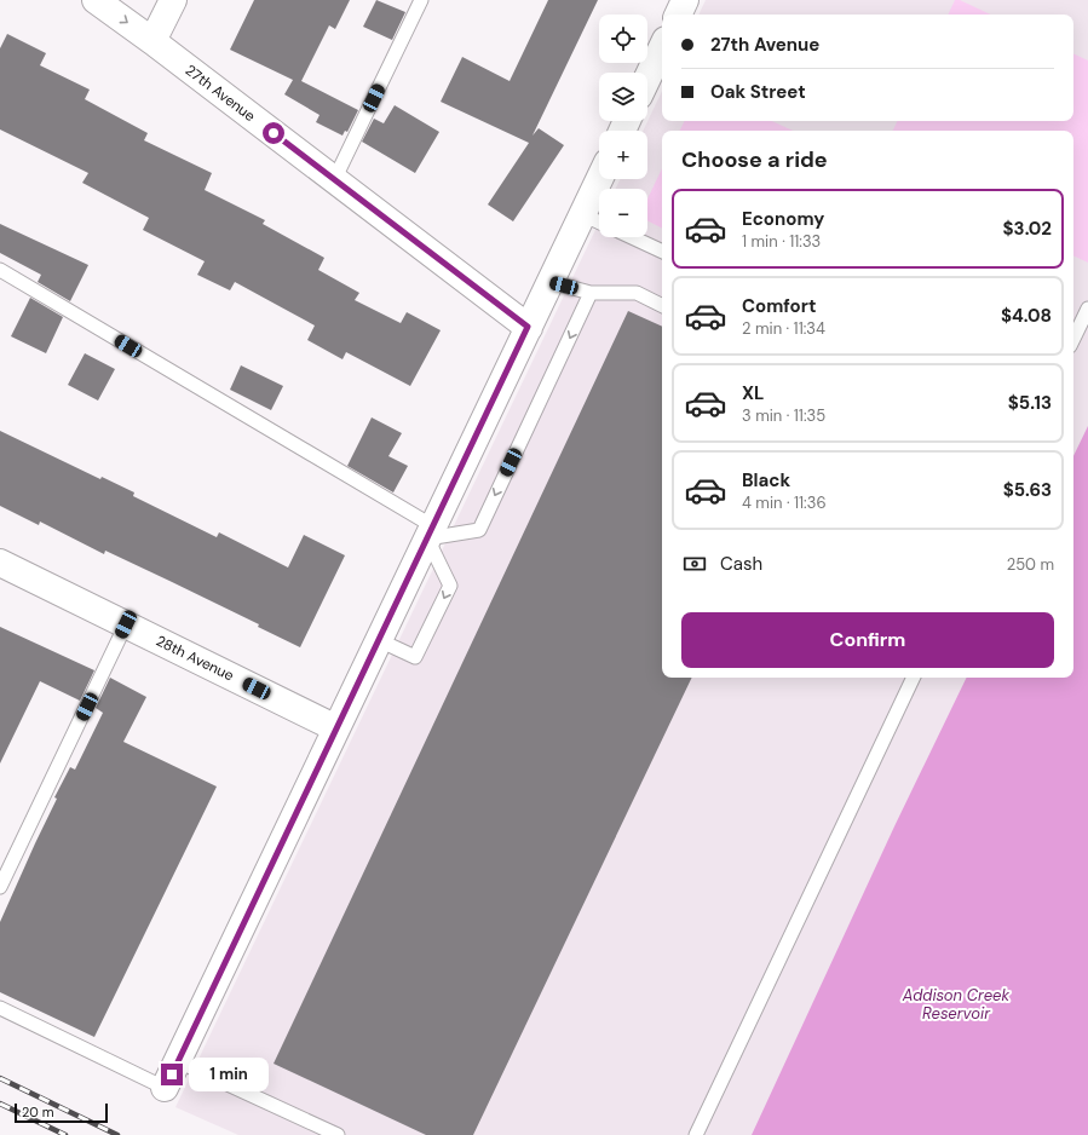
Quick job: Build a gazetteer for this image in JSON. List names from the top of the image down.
{
  "streets": {
    "street": ["27th Avenue", "28th Avenue"]
  },
  "water": ["Addison Creek Reservoir"],
  "scale_bar": "20 m",
  "page": {
    "map_buttons": ["+", "−"],
    "banner": ["27th Avenue", "Oak Street"],
    "heading": "Choose a ride",
    "list": [
      {
        "name": "Economy",
        "note": "1 min · 11:33",
        "value": "$3.02"
      },
      {
        "name": "Comfort",
        "note": "2 min · 11:34",
        "value": "$4.08"
      },
      {
        "name": "XL",
        "note": "3 min · 11:35",
        "value": "$5.13"
      },
      {
        "name": "Black",
        "note": "4 min · 11:36",
        "value": "$5.63"
      }
    ],
    "pay": ["Cash", "250 m"],
    "buttons": "Confirm",
    "bubble": "1 min",
    "scale": "20 m"
  }
}
